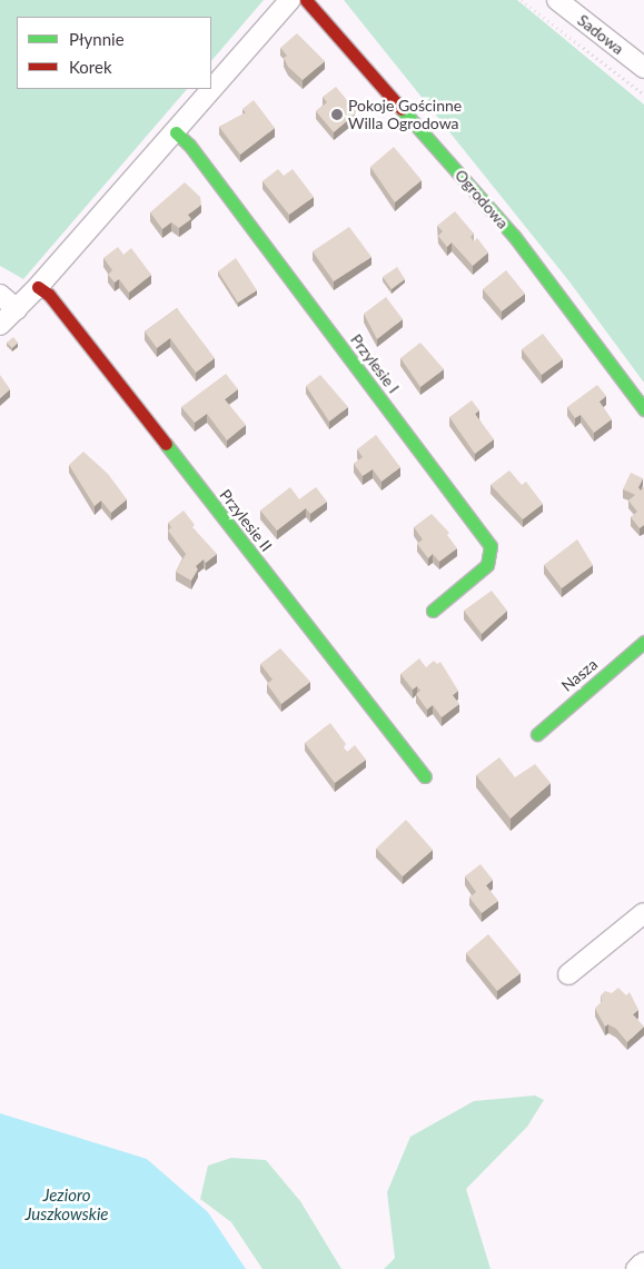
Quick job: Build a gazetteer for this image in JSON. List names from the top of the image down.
{
  "streets": {
    "street": [
      "Sadowa",
      "Ogrodowa",
      "Przylesie I",
      "Przylesie II",
      "Nasza"
    ]
  },
  "water": ["Jezioro Juszkowskie"],
  "places": ["Pokoje Gościnne Willa Ogrodowa"],
  "legend": ["Płynnie", "Korek"]
}
